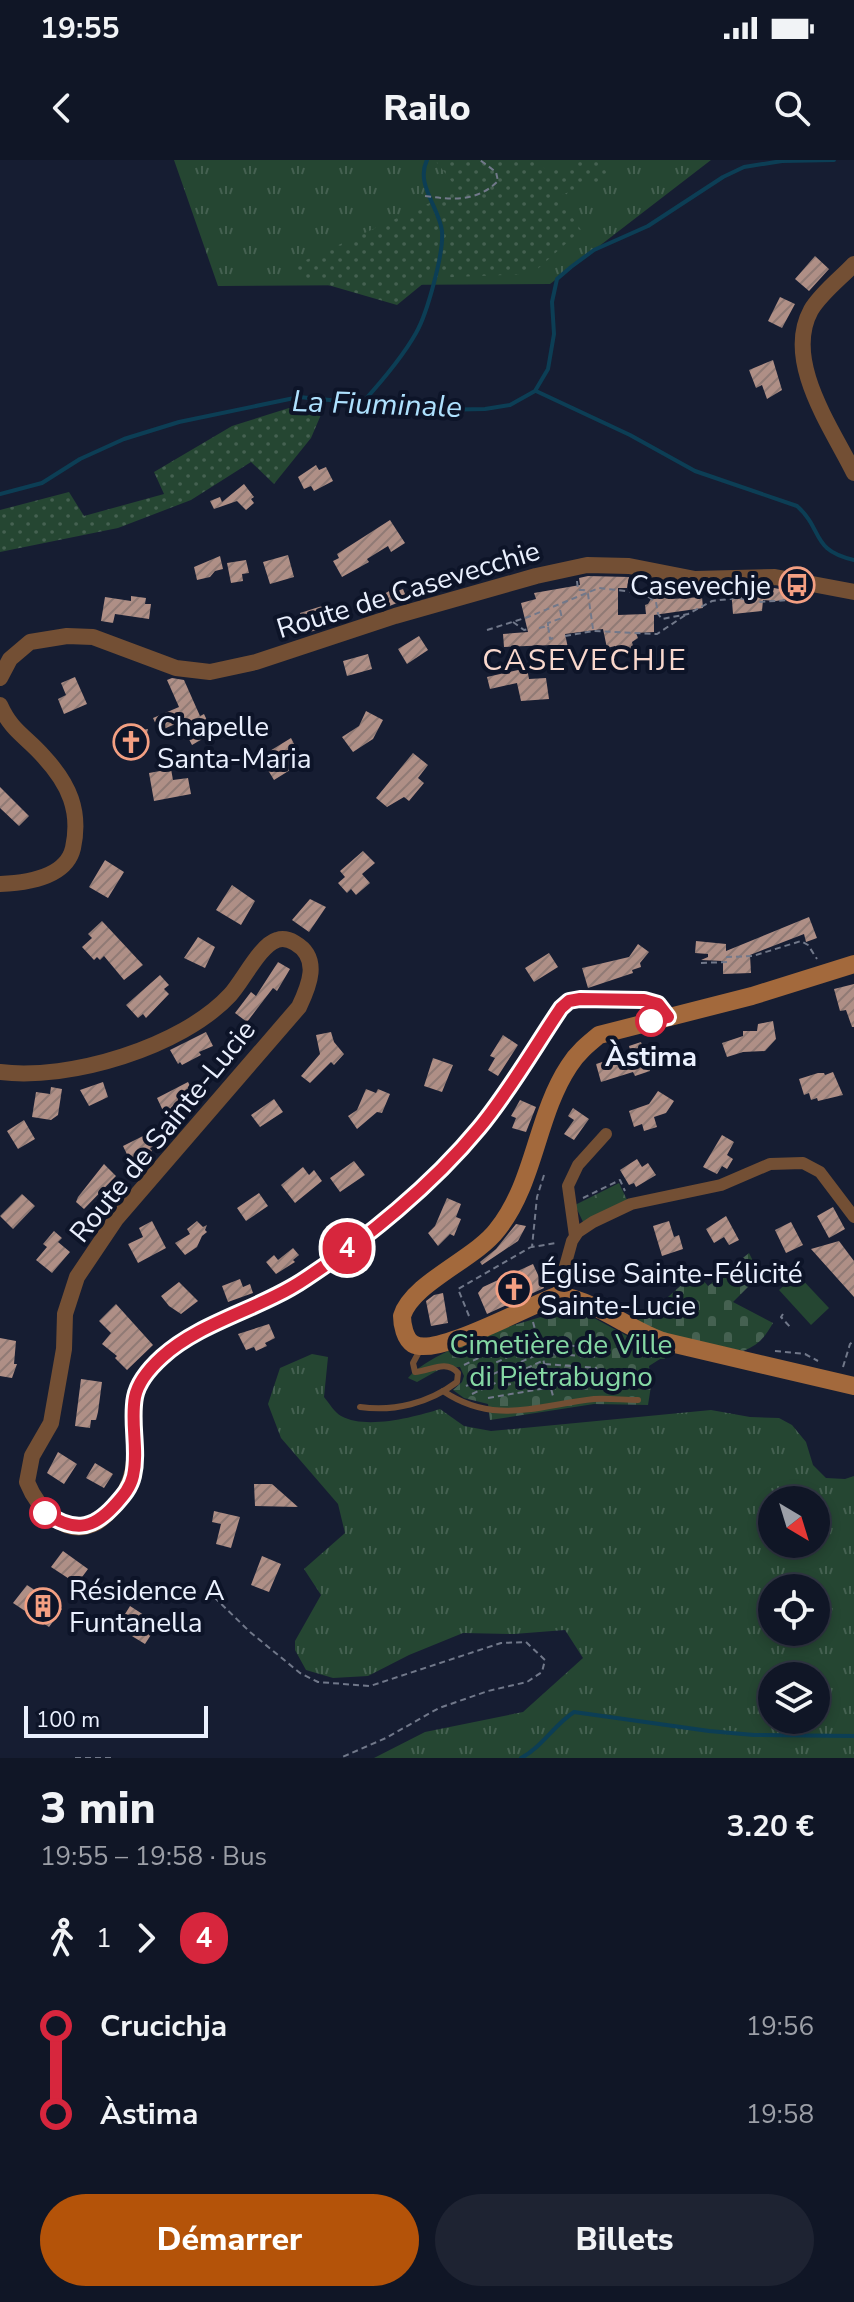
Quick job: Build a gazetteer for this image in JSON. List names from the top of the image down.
{
  "streets": {
    "street": ["Route de Casevecchie", "Route de Sainte-Lucie"]
  },
  "districts": ["CASEVECHJE"],
  "water": ["La Fiuminale"],
  "parks": ["Cimetière de Ville di Pietrabugno"],
  "places": {
    "bus stop": ["Casevechje"],
    "church": ["Chapelle Santa-Maria", "Église Sainte-Félicité Sainte-Lucie"],
    "other": ["Àstima"],
    "building": ["Résidence A Funtanella"]
  },
  "lines": ["bus line 4"],
  "scale_bar": "100 m",
  "north": "bottom right",
  "page": {
    "status": "19:55",
    "header": "Railo",
    "on_map": "4",
    "scale": "100 m",
    "heading": ["3 min", "19:55 – 19:58 · Bus", "3.20 €"],
    "legs": ["1", "4"],
    "list": [
      {
        "name": "Crucichja",
        "value": "19:56"
      },
      {
        "name": "Àstima",
        "value": "19:58"
      }
    ],
    "buttons": ["Démarrer", "Billets"]
  }
}
